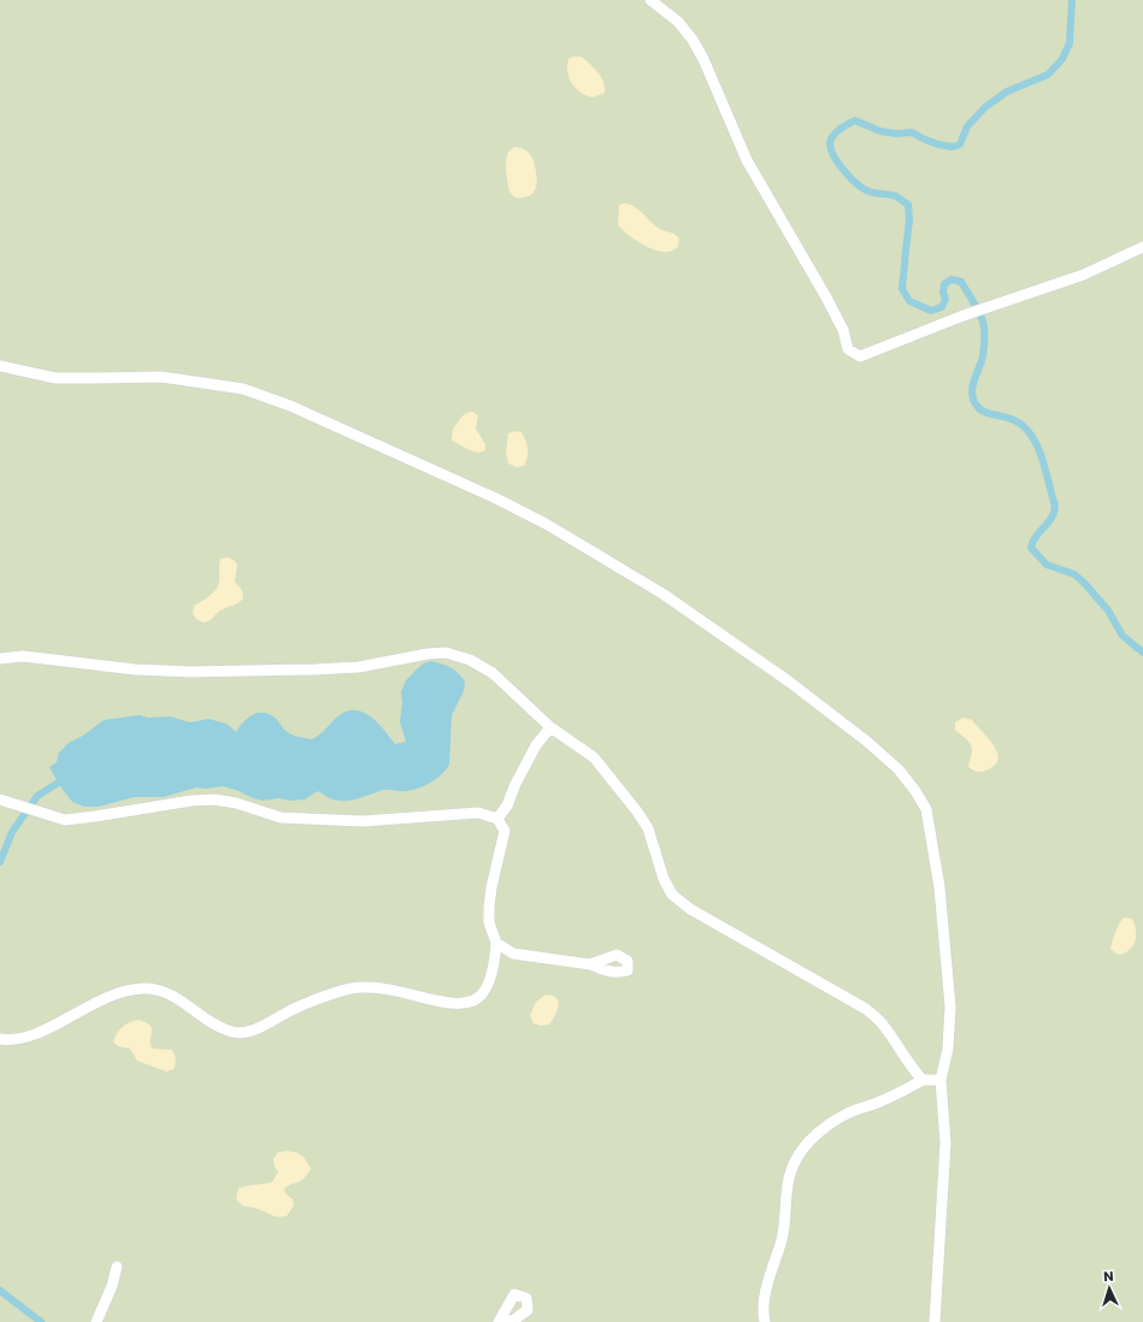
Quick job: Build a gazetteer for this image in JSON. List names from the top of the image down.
{
  "north": "top"
}
